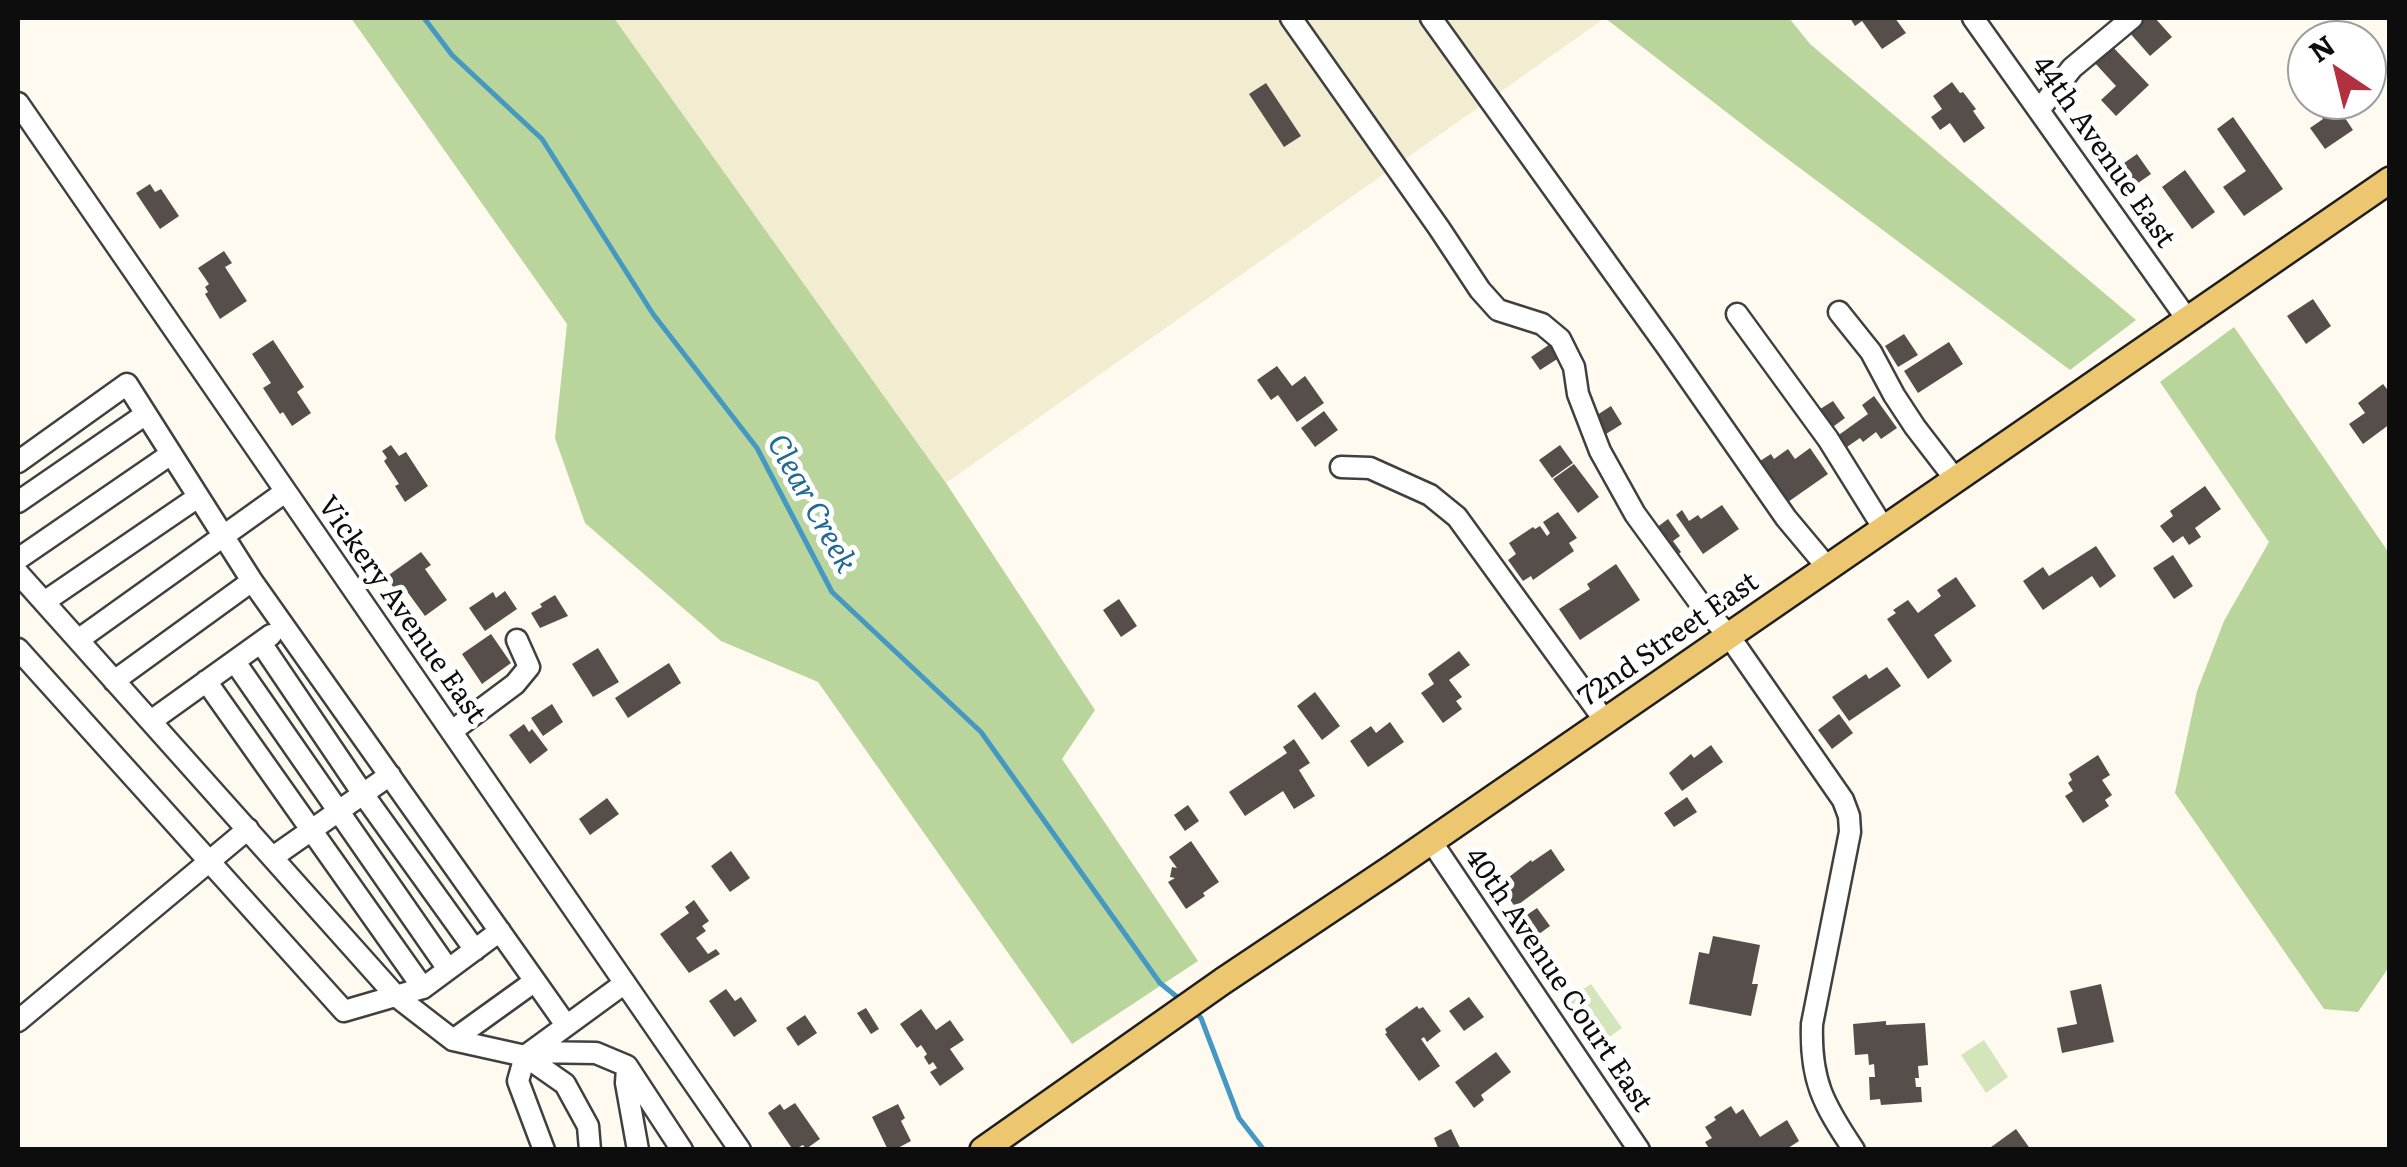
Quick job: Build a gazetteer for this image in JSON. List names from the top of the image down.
{
  "streets": {
    "main road": ["72nd Street East"],
    "street": ["44th Avenue East", "Vickery Avenue East", "40th Avenue Court East"]
  },
  "crossings": [
    ["44th Avenue East", "72nd Street East"],
    ["72nd Street East", "40th Avenue Court East"]
  ],
  "water": ["Clear Creek"],
  "north": "top left"
}
